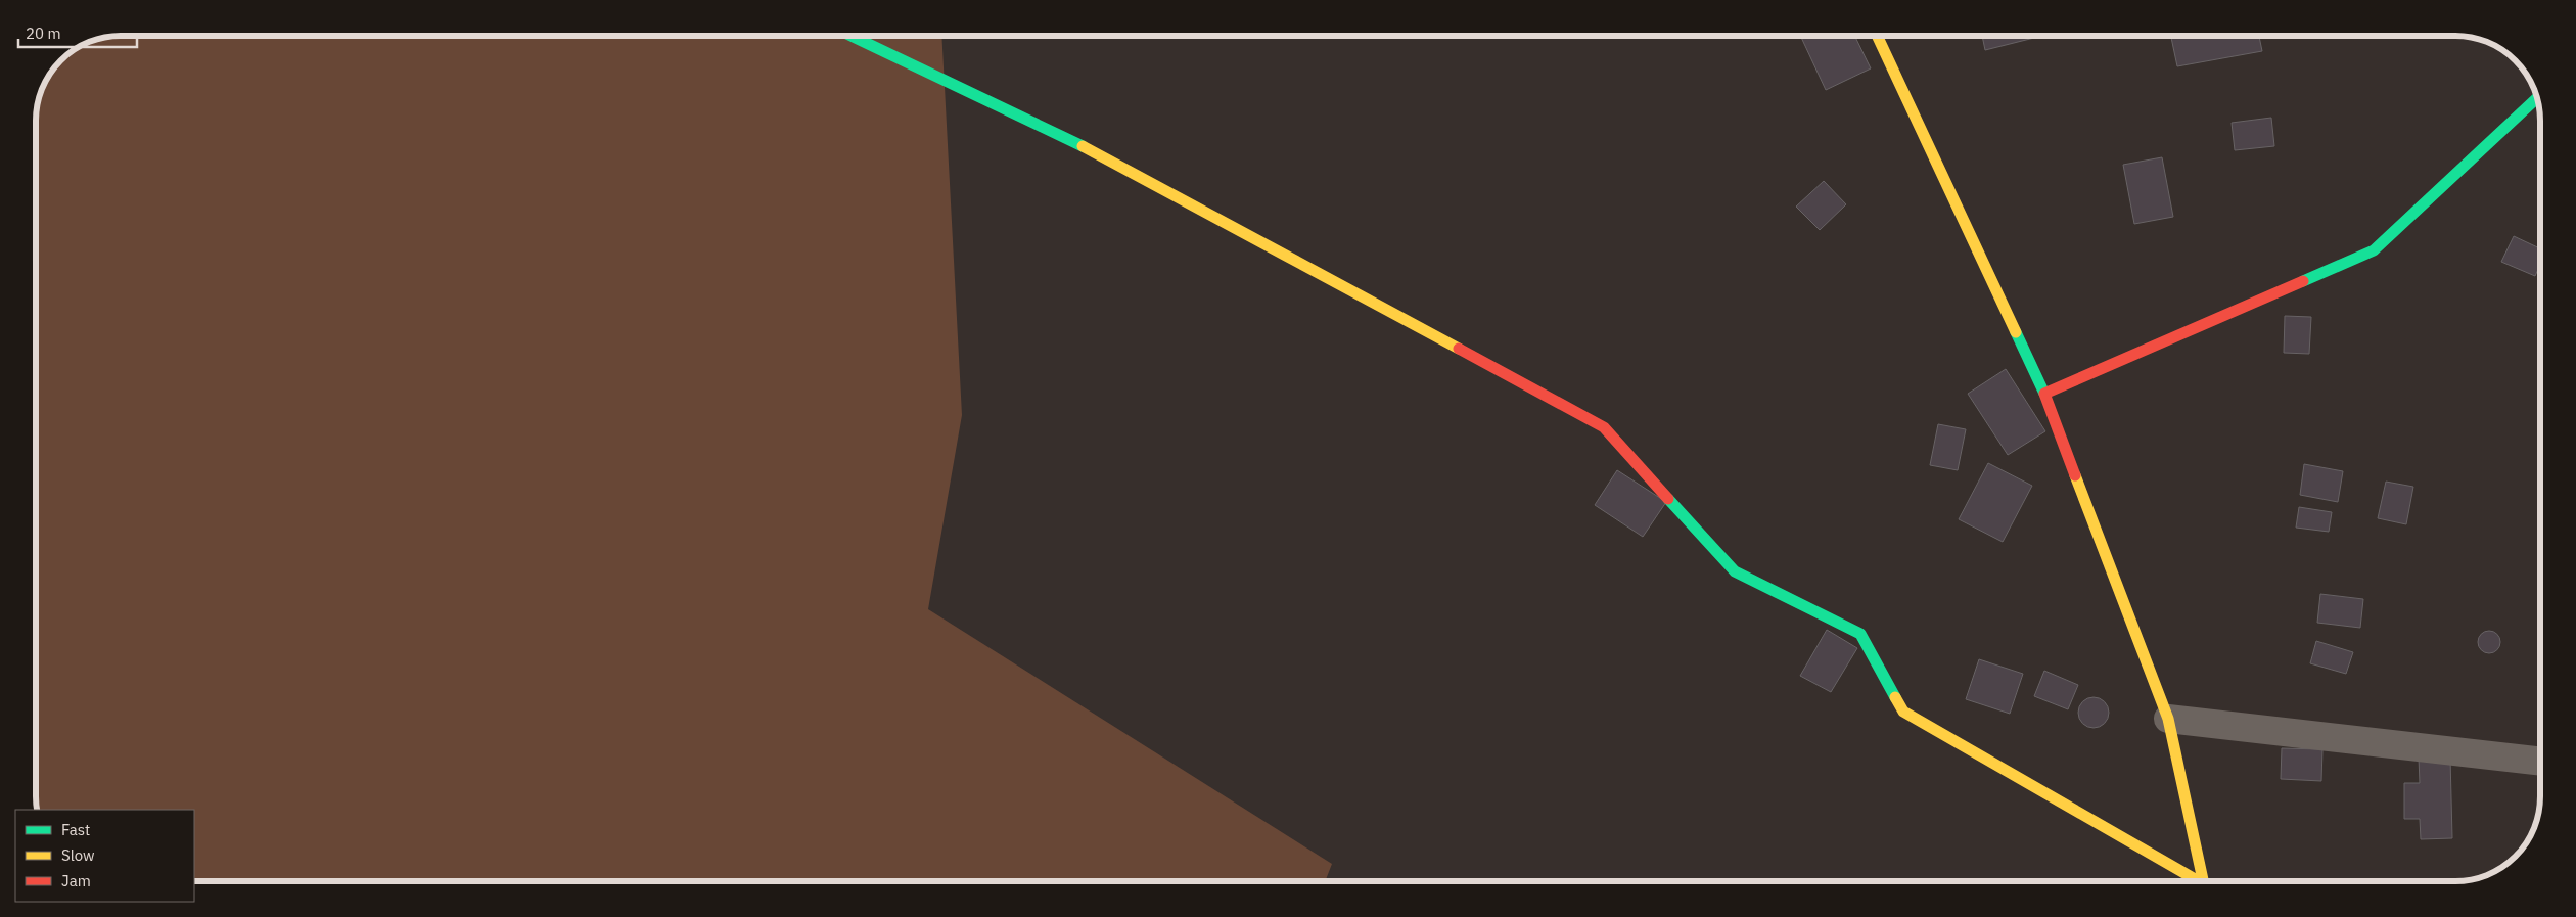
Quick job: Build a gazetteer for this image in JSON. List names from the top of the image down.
{
  "legend": ["Fast", "Slow", "Jam"],
  "scale_bar": "20 m"
}
